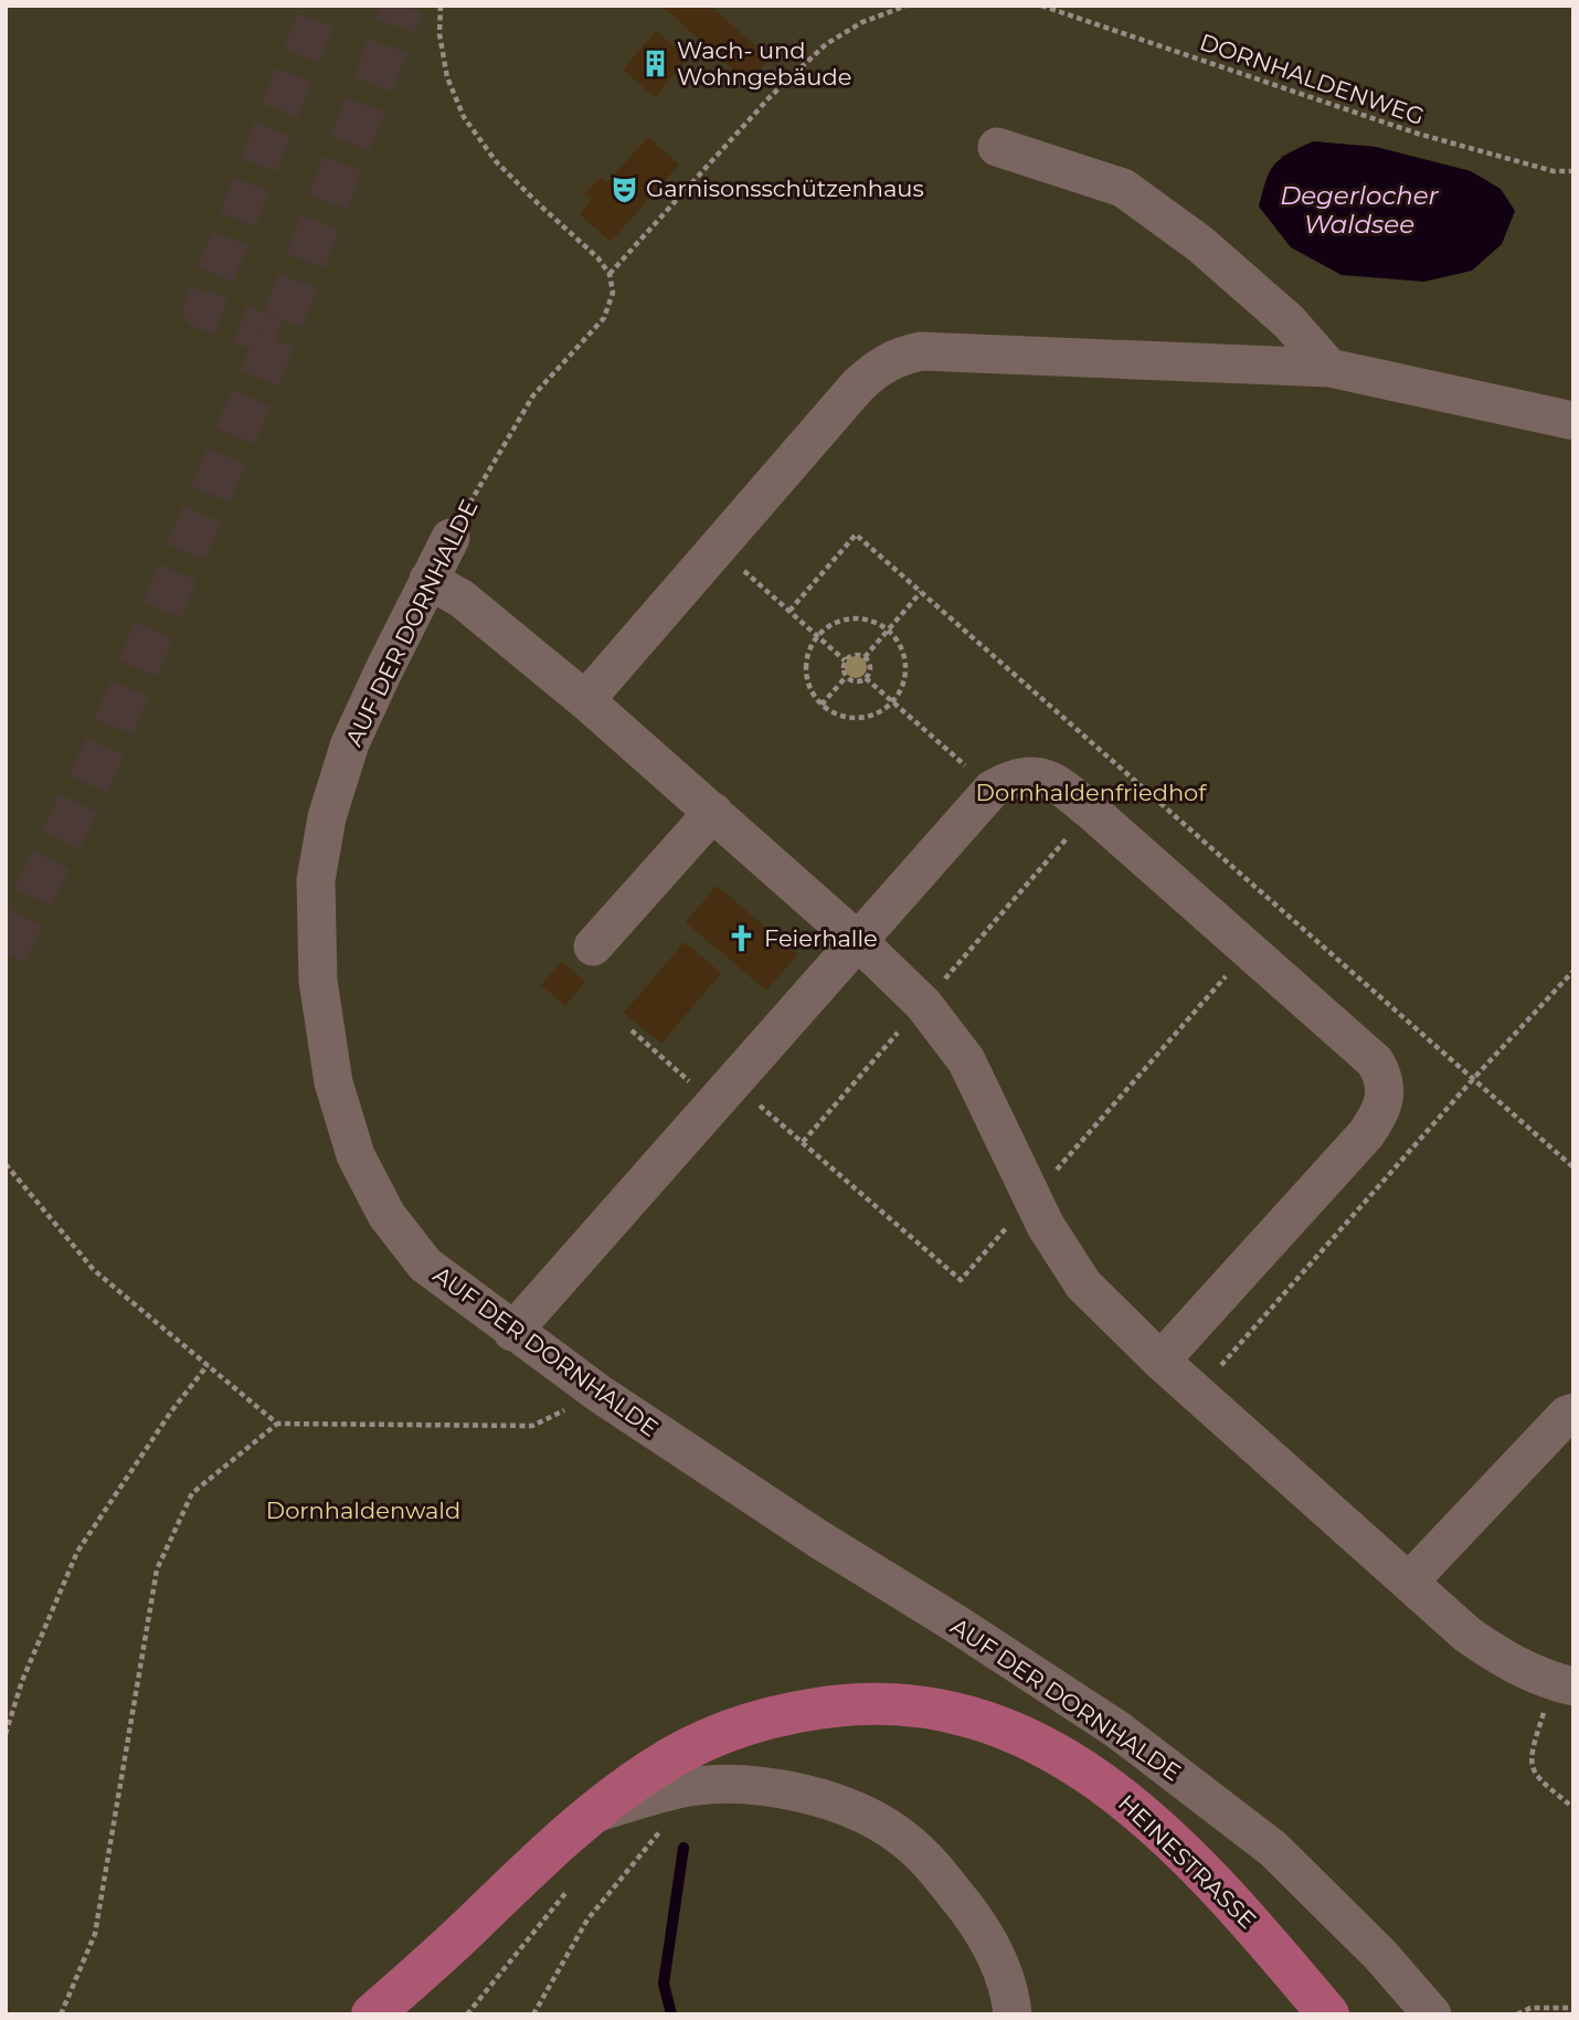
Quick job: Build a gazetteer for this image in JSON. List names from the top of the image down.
{
  "streets": {
    "main road": ["HEINESTRASSE"],
    "street": ["AUF DER DORNHALDE"],
    "path": ["DORNHALDENWEG"]
  },
  "water": ["Degerlocher Waldsee"],
  "parks": ["Dornhaldenfriedhof", "Dornhaldenwald"],
  "places": {
    "building": ["Wach- und Wohngebäude"],
    "theatre": ["Garnisonsschützenhaus"],
    "church": ["Feierhalle"]
  }
}
